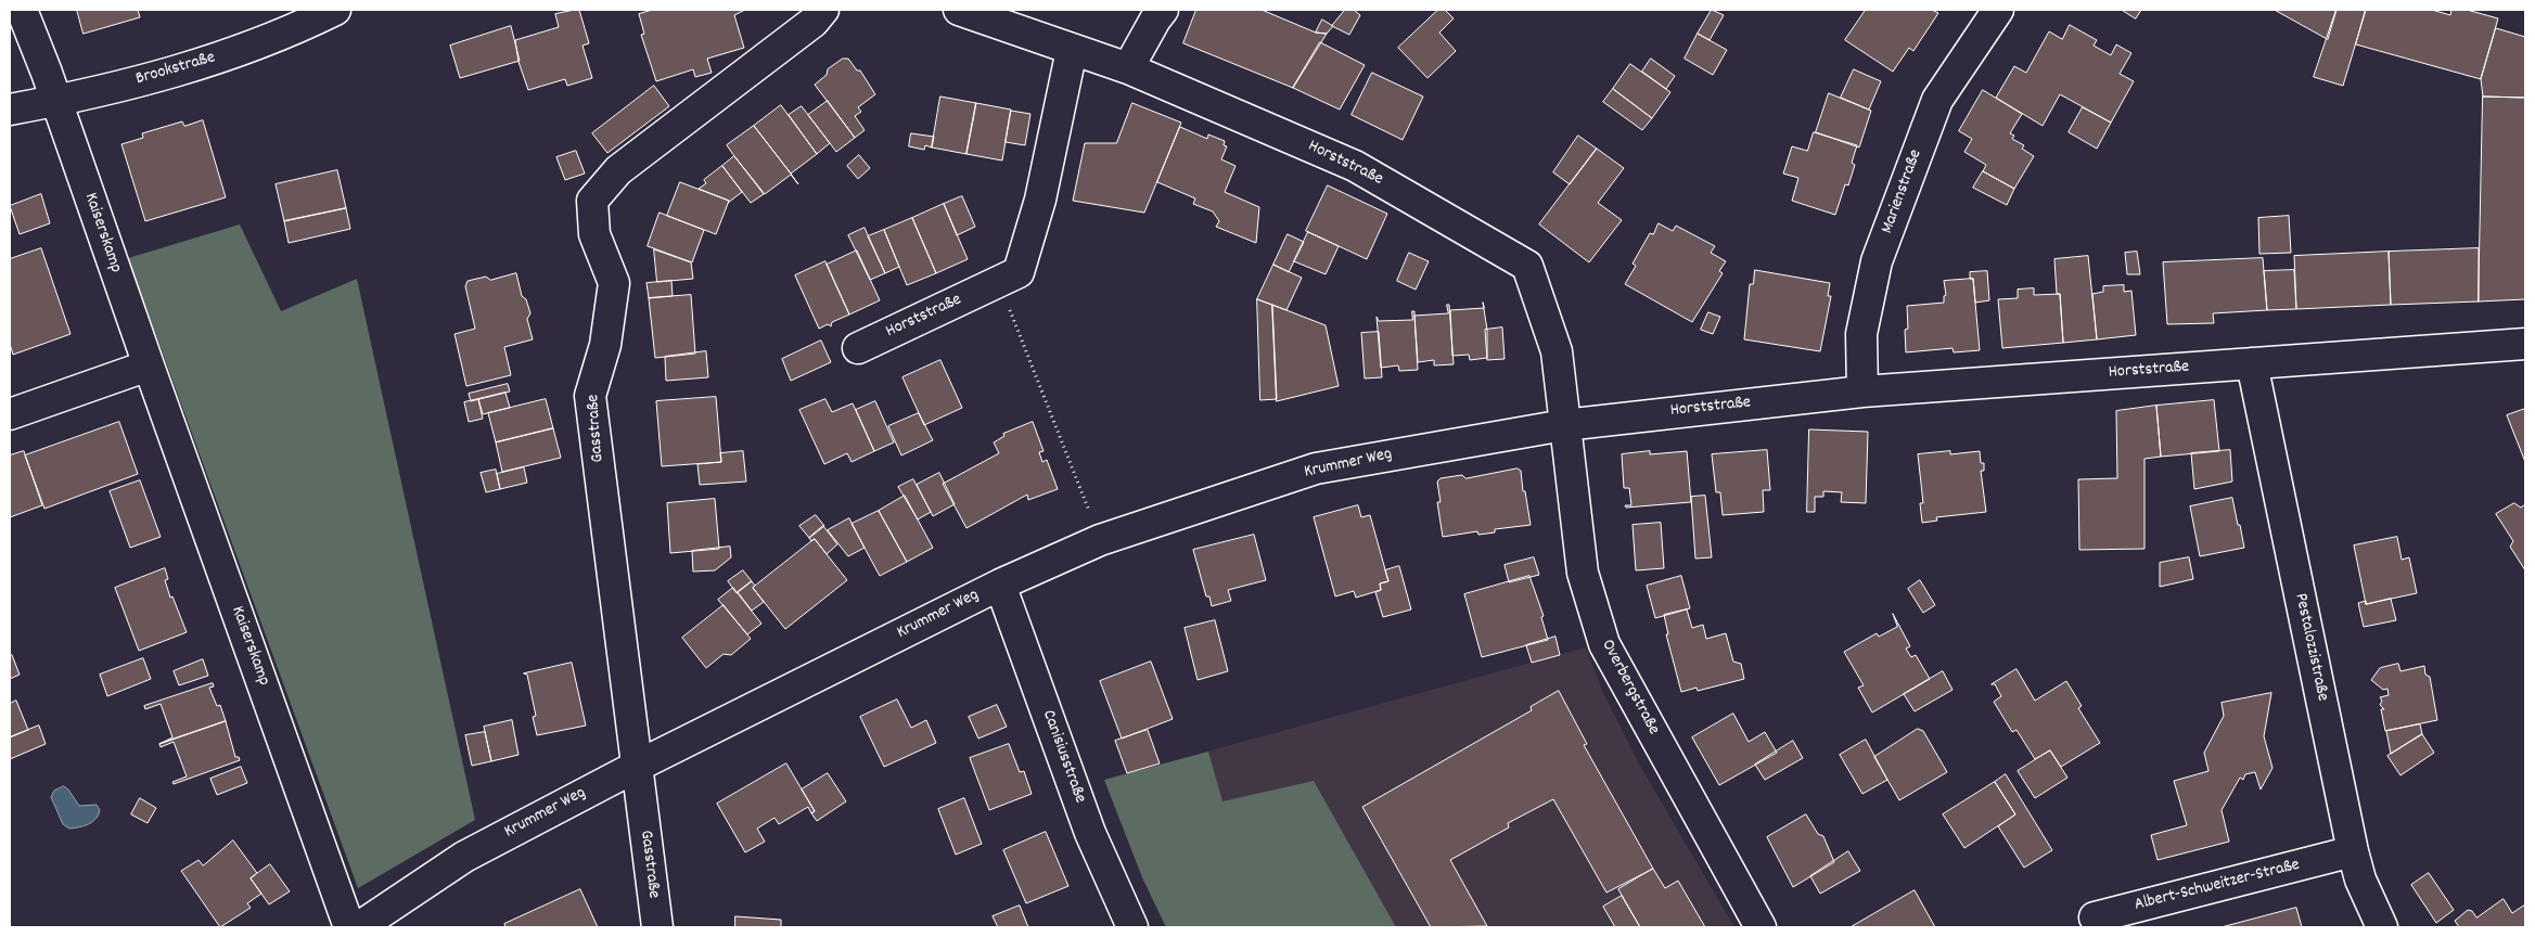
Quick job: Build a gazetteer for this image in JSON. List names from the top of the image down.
{
  "streets": {
    "street": [
      "Brookstraße",
      "Horststraße",
      "Marienstraße",
      "Kaiserskamp",
      "Gasstraße",
      "Krummer Weg",
      "Pestalozzistraße",
      "Overbergstraße",
      "Canisiusstraße",
      "Albert-Schweitzer-Straße"
    ]
  },
  "crossings": [
    ["Brookstraße", "Kaiserskamp"],
    ["Horststraße", "Marienstraße"],
    ["Horststraße", "Krummer Weg"],
    ["Horststraße", "Pestalozzistraße"],
    ["Horststraße", "Overbergstraße"],
    ["Gasstraße", "Krummer Weg"],
    ["Krummer Weg", "Overbergstraße"],
    ["Krummer Weg", "Canisiusstraße"],
    ["Pestalozzistraße", "Albert-Schweitzer-Straße"]
  ]
}
